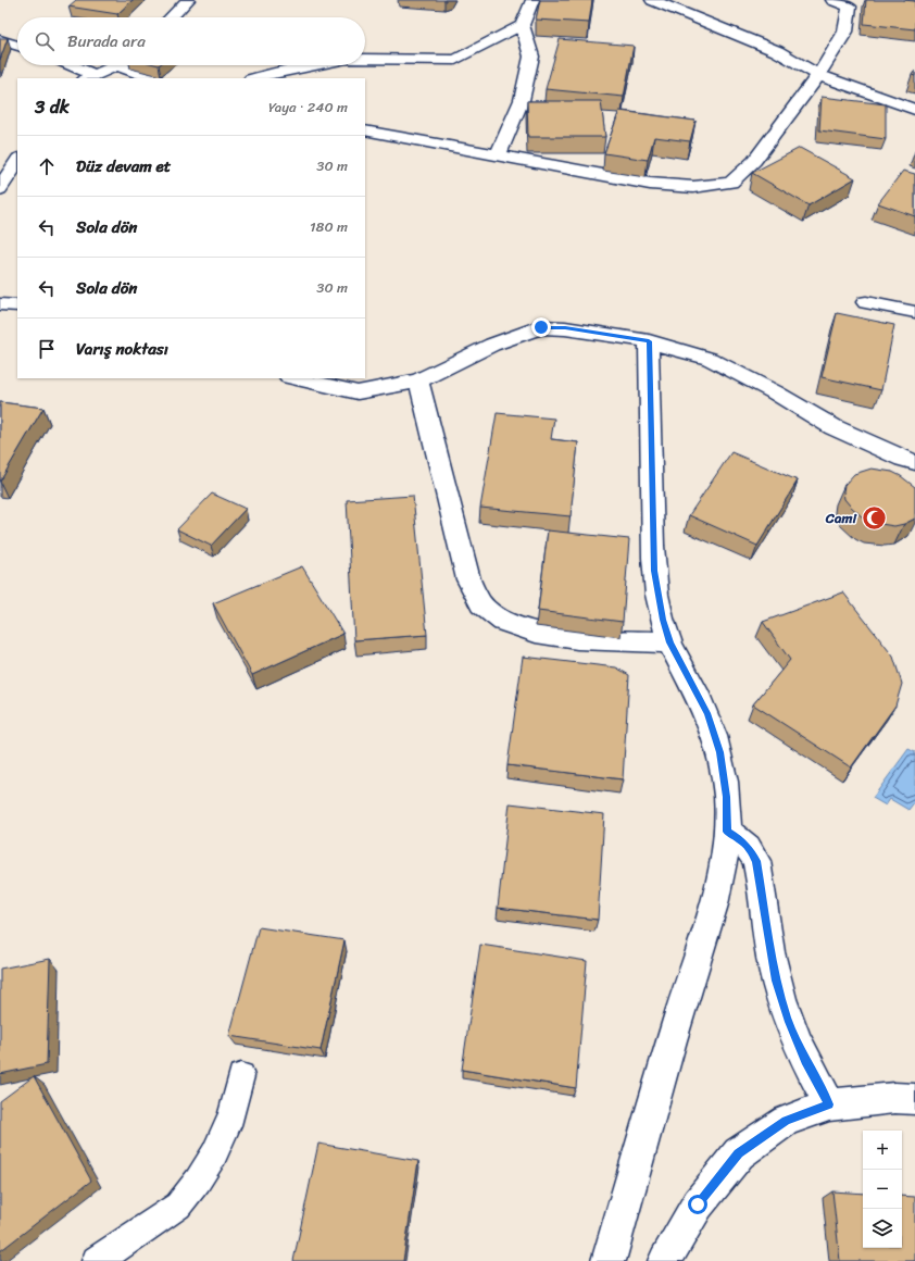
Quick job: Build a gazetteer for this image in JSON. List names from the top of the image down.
{
  "places": {
    "mosque": ["Cami"]
  },
  "page": {
    "search": "Burada ara",
    "heading": ["3 dk", "Yaya · 240 m"],
    "list": [
      ["Düz devam et", "30 m"],
      ["Sola dön", "180 m"],
      ["Sola dön", "30 m"],
      "Varış noktası"
    ],
    "map_buttons": ["+", "−"]
  }
}
